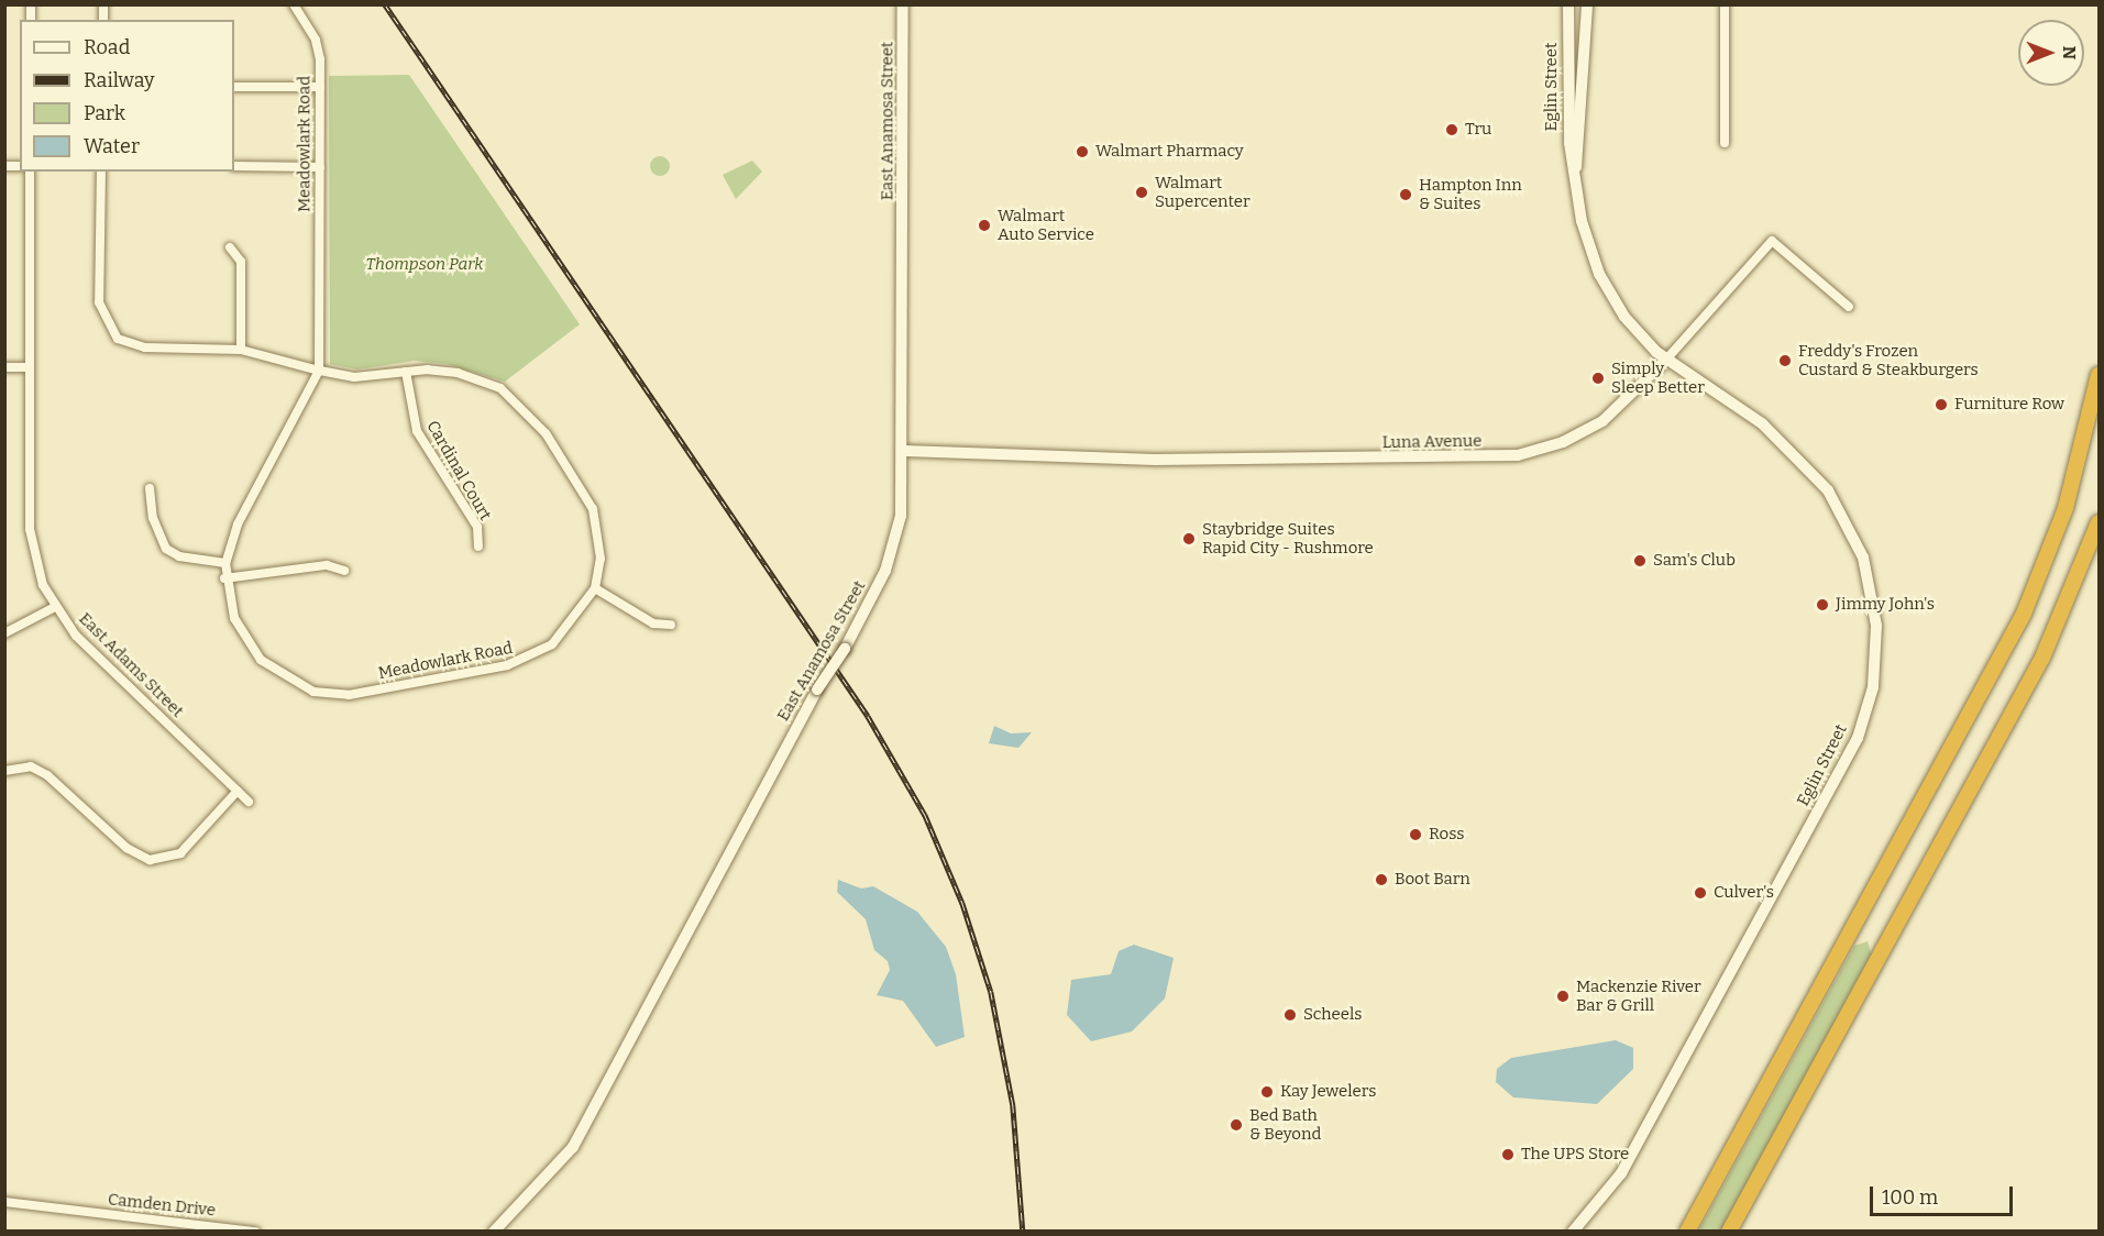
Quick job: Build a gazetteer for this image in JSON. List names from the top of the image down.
{
  "streets": {
    "street": [
      "Eglin Street",
      "East Anamosa Street",
      "Meadowlark Road",
      "Luna Avenue",
      "Cardinal Court",
      "East Adams Street",
      "Camden Drive"
    ]
  },
  "crossings": [
    ["Eglin Street", "Luna Avenue"],
    ["East Anamosa Street", "Luna Avenue"],
    ["Meadowlark Road", "Cardinal Court"]
  ],
  "parks": ["Thompson Park"],
  "places": [
    "Tru",
    "Walmart Pharmacy",
    "Walmart Supercenter",
    "Hampton Inn & Suites",
    "Walmart Auto Service",
    "Freddy's Frozen Custard & Steakburgers",
    "Simply Sleep Better",
    "Furniture Row",
    "Staybridge Suites Rapid City - Rushmore",
    "Sam's Club",
    "Jimmy John's",
    "Ross",
    "Boot Barn",
    "Culver's",
    "Mackenzie River Bar & Grill",
    "Scheels",
    "Kay Jewelers",
    "Bed Bath & Beyond",
    "The UPS Store"
  ],
  "legend": [
    "Road",
    "Railway",
    "Park",
    "Water"
  ],
  "scale_bar": "100 m",
  "north": "right"
}
